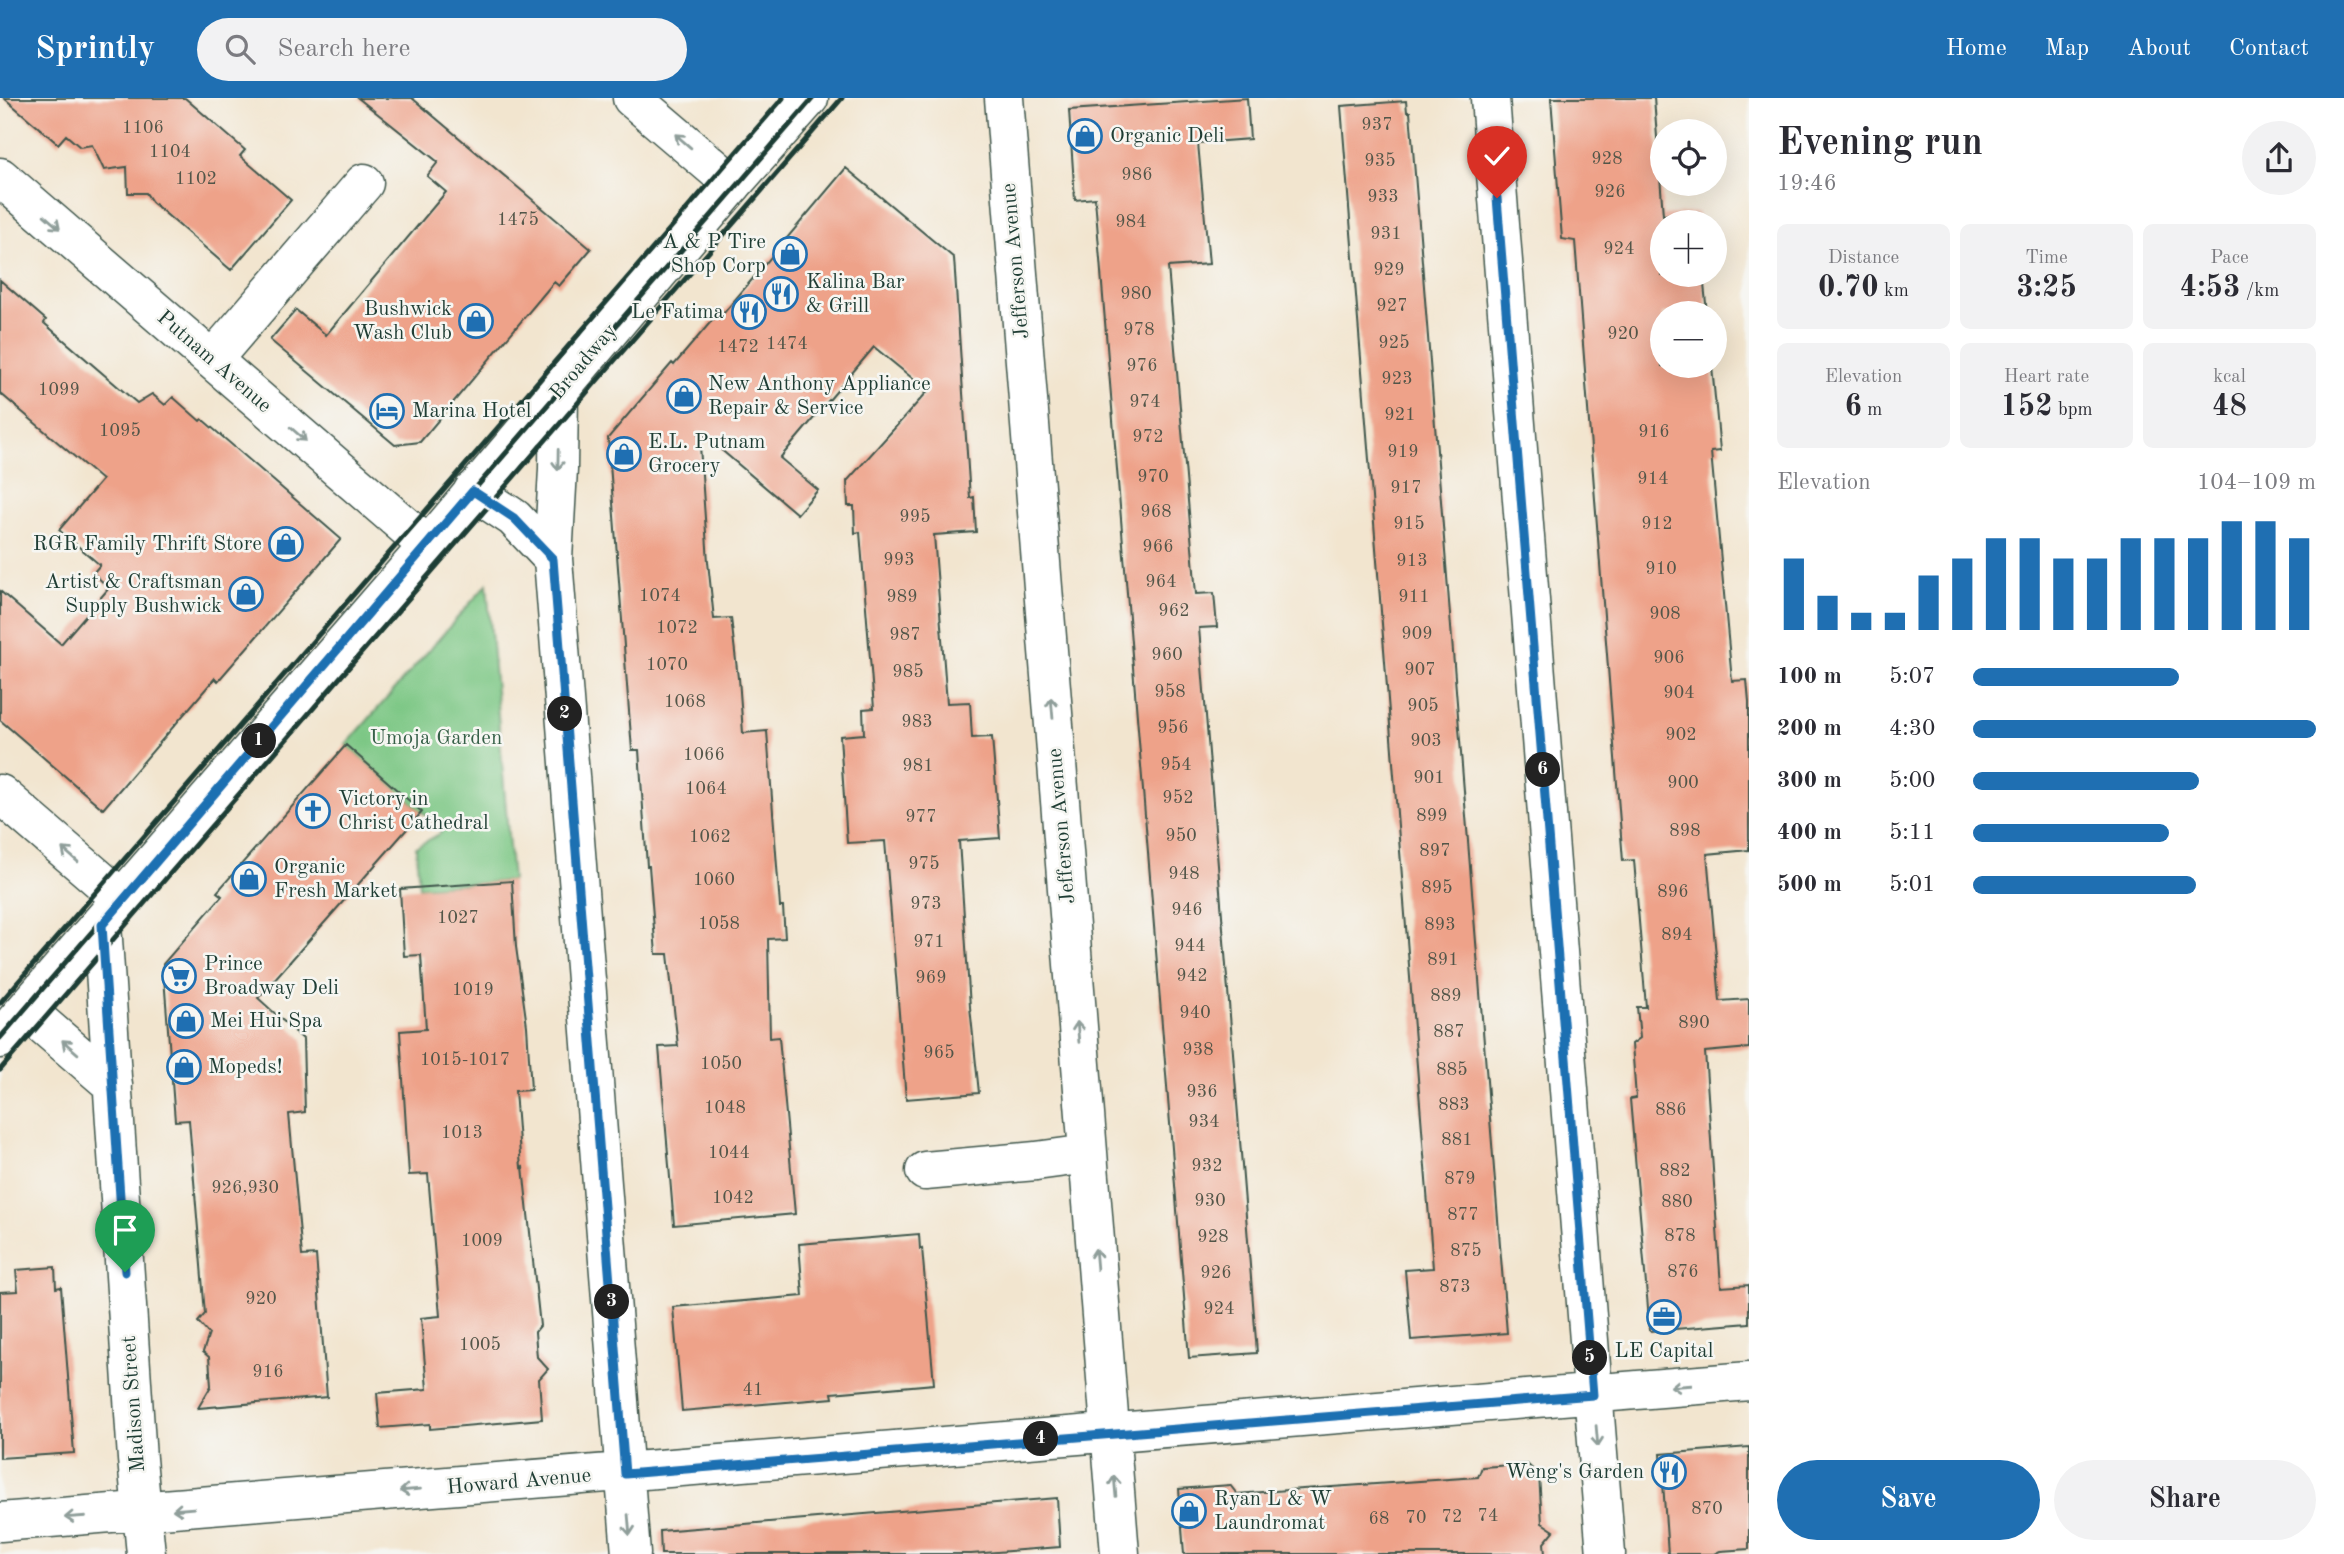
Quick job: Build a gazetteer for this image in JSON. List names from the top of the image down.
{
  "streets": {
    "street": [
      "Jefferson Avenue",
      "Putnam Avenue",
      "Broadway",
      "Madison Street",
      "Howard Avenue"
    ]
  },
  "crossings": [
    ["Jefferson Avenue", "Howard Avenue"],
    ["Putnam Avenue", "Broadway"],
    ["Broadway", "Madison Street"],
    ["Madison Street", "Howard Avenue"]
  ],
  "one_way": ["Jefferson Avenue", "Putnam Avenue", "Howard Avenue"],
  "parks": ["Umoja Garden"],
  "places": {
    "shop": [
      "Organic Deli",
      "A & P Tire Shop Corp",
      "Bushwick Wash Club",
      "New Anthony Appliance Repair & Service",
      "E.L. Putnam Grocery",
      "RGR Family Thrift Store",
      "Artist & Craftsman Supply Bushwick",
      "Organic Fresh Market",
      "Mei Hui Spa",
      "Mopeds!",
      "Ryan L & W Laundromat"
    ],
    "restaurant": ["Kalina Bar & Grill", "Le Fatima", "Weng's Garden"],
    "hotel": ["Marina Hotel"],
    "church": ["Victory in Christ Cathedral"],
    "supermarket": ["Prince Broadway Deli"],
    "office": ["LE Capital"]
  },
  "house_numbers": [
    "937",
    "1106",
    "1104",
    "928",
    "935",
    "986",
    "1102",
    "926",
    "933",
    "1475",
    "984",
    "931",
    "924",
    "929",
    "980",
    "927",
    "978",
    "920",
    "925",
    "1474",
    "1472",
    "976",
    "923",
    "1099",
    "974",
    "921",
    "1095",
    "916",
    "972",
    "919",
    "970",
    "914",
    "917",
    "968",
    "995",
    "915",
    "912",
    "966",
    "993",
    "913",
    "910",
    "964",
    "1074",
    "989",
    "911",
    "962",
    "908",
    "1072",
    "909",
    "987",
    "960",
    "906",
    "1070",
    "907",
    "985",
    "958",
    "904",
    "1068",
    "905",
    "983",
    "956",
    "902",
    "903",
    "1066",
    "954",
    "981",
    "901",
    "900",
    "1064",
    "952",
    "899",
    "977",
    "898",
    "950",
    "1062",
    "897",
    "975",
    "948",
    "1060",
    "895",
    "896",
    "973",
    "946",
    "1027",
    "1058",
    "893",
    "894",
    "971",
    "944",
    "891",
    "942",
    "969",
    "1019",
    "889",
    "940",
    "890",
    "887",
    "938",
    "965",
    "1015-1017",
    "1050",
    "885",
    "936",
    "883",
    "1048",
    "886",
    "934",
    "1013",
    "881",
    "1044",
    "932",
    "882",
    "879",
    "926,930",
    "1042",
    "930",
    "880",
    "877",
    "878",
    "928",
    "1009",
    "875",
    "876",
    "926",
    "873",
    "920",
    "924",
    "1005",
    "916",
    "41",
    "870",
    "74",
    "72",
    "70",
    "68"
  ],
  "page": {
    "header": "Sprintly",
    "search": "Search here",
    "nav": [
      "Home",
      "Map",
      "About",
      "Contact"
    ],
    "heading": ["Evening run", "19:46"],
    "map_buttons": ["+", "−"],
    "stats": [
      ["Distance", "0.70 km"],
      ["Time", "3:25"],
      ["Pace", "4:53 /km"],
      ["Elevation", "6 m"],
      ["Heart rate", "152 bpm"],
      ["kcal", "48"]
    ],
    "chart": ["Elevation", "104–109 m"],
    "list": [
      {
        "name": "100 m",
        "note": "5:07"
      },
      {
        "name": "200 m",
        "note": "4:30"
      },
      {
        "name": "300 m",
        "note": "5:00"
      },
      {
        "name": "400 m",
        "note": "5:11"
      },
      {
        "name": "500 m",
        "note": "5:01"
      }
    ],
    "pins": [
      "2",
      "1",
      "6",
      "3",
      "5",
      "4"
    ],
    "buttons": ["Save", "Share"]
  }
}
